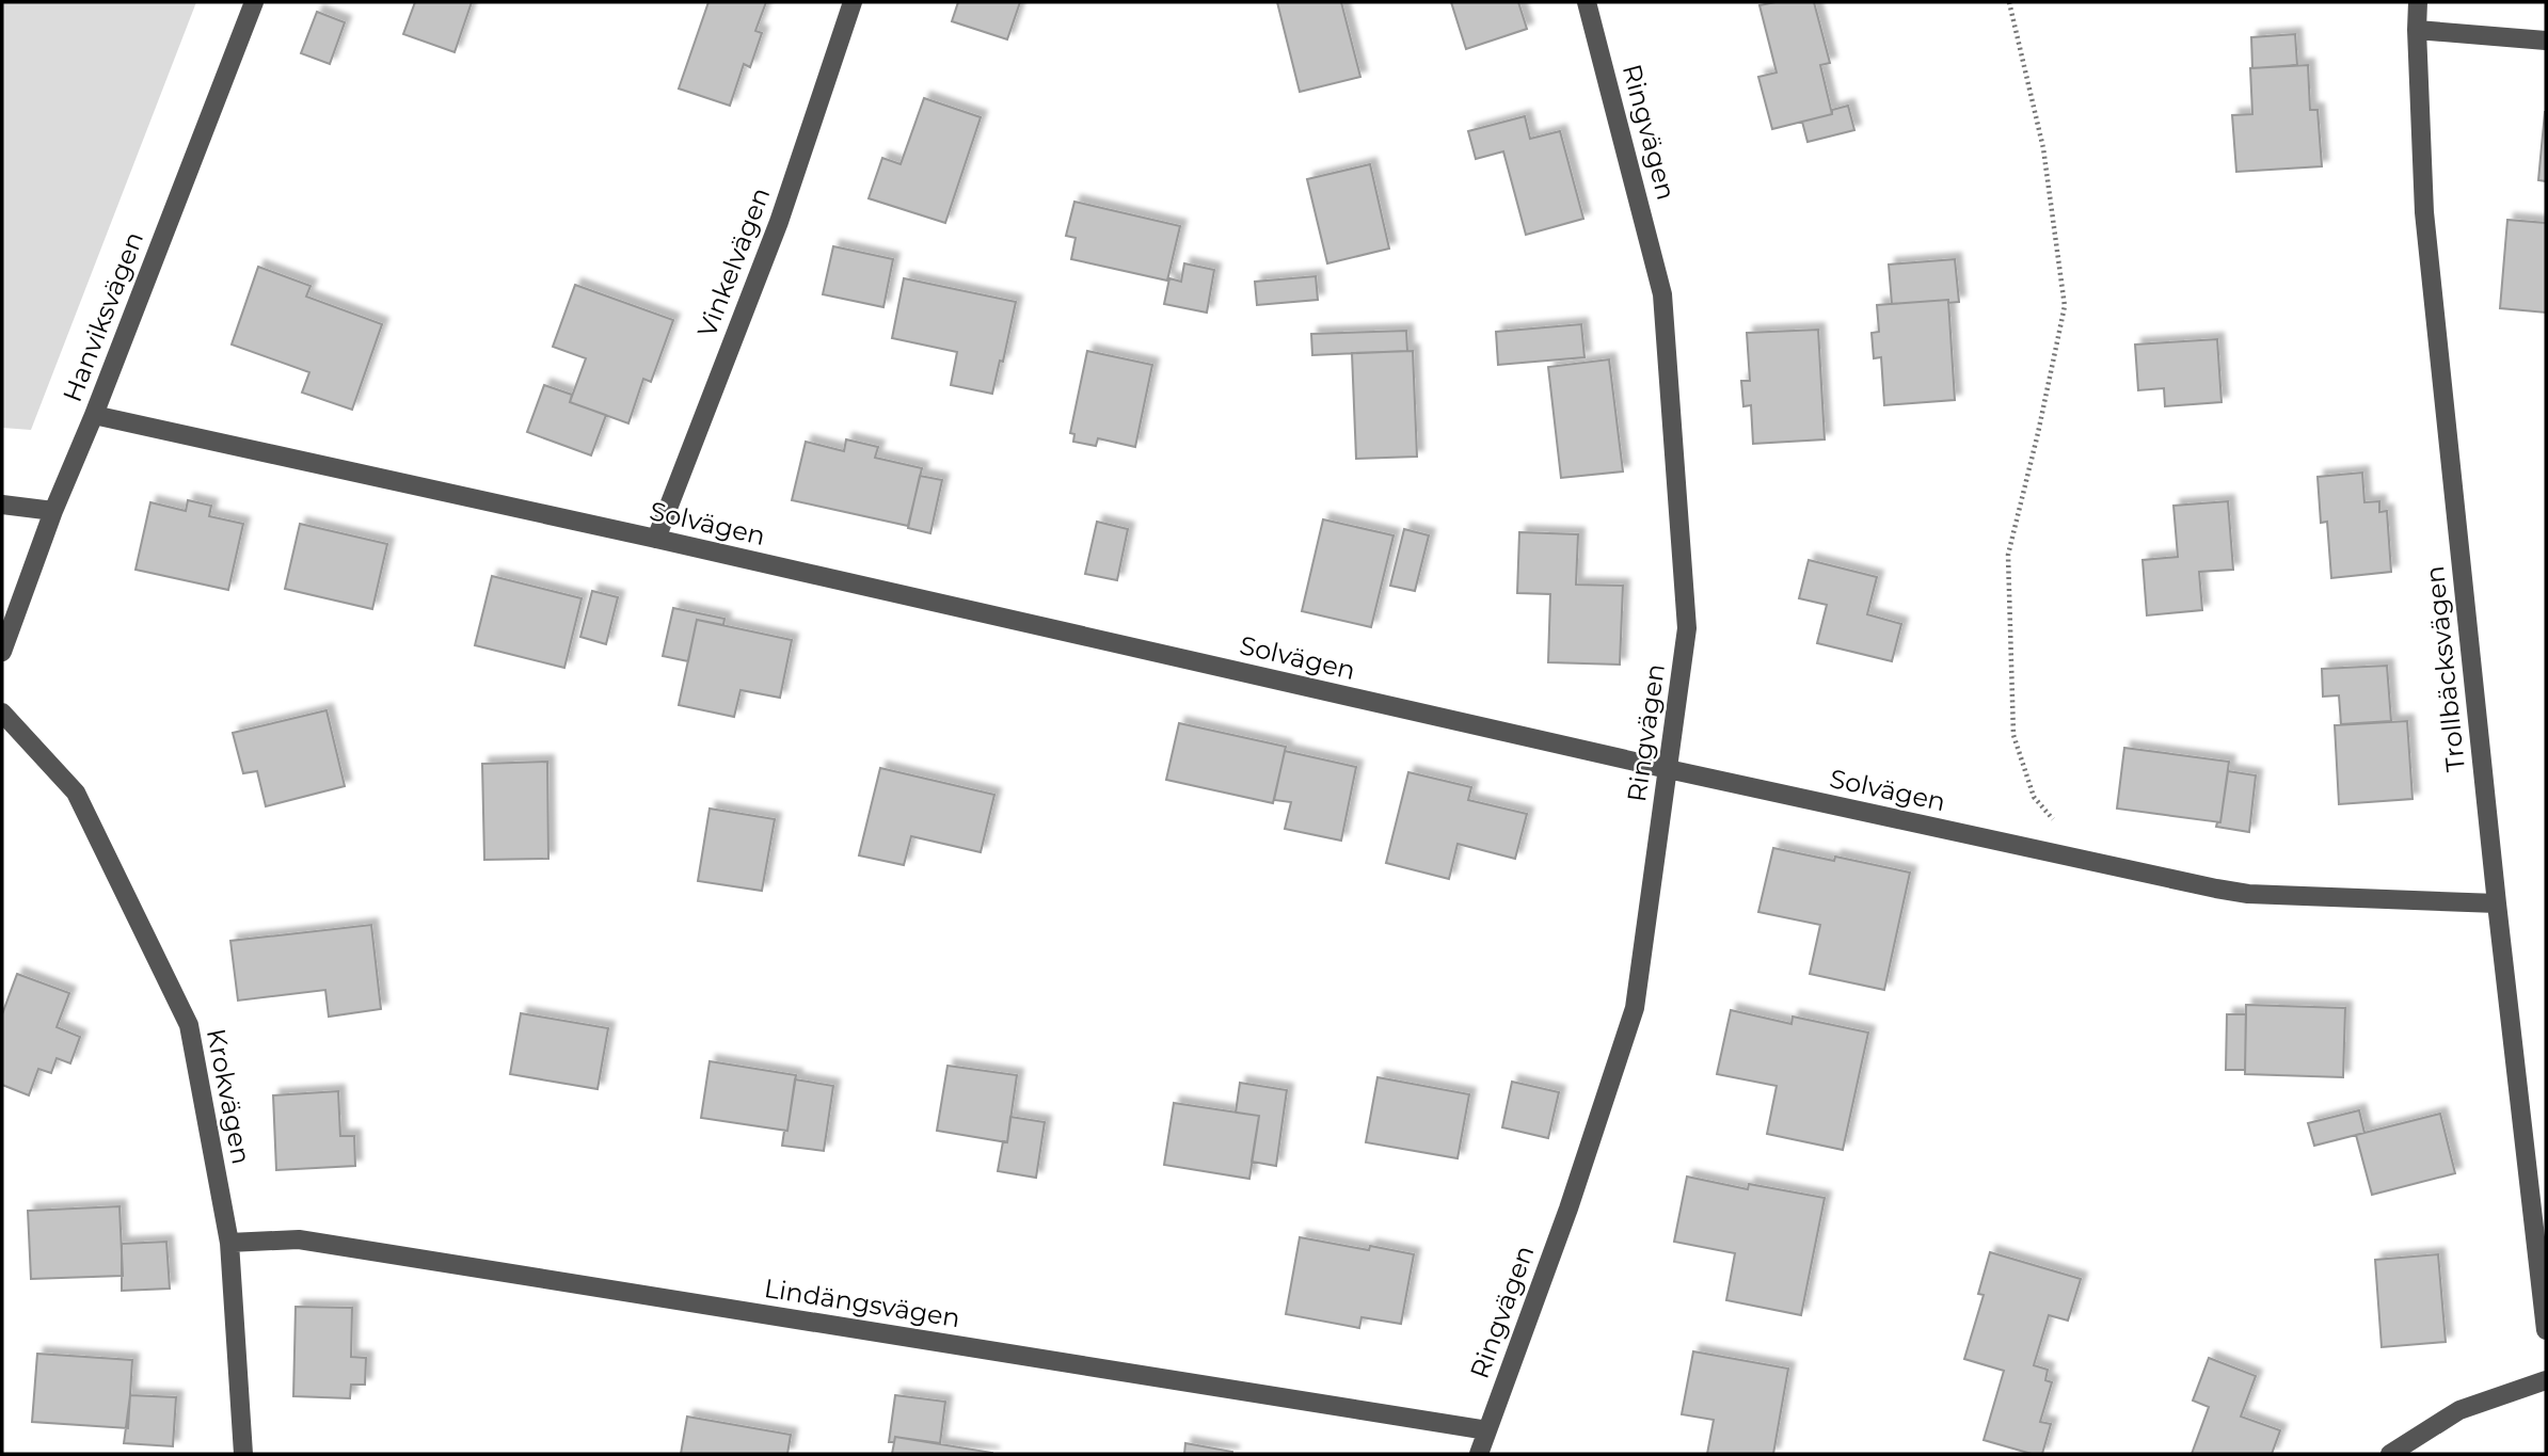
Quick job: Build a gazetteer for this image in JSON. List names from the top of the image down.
{
  "streets": {
    "street": [
      "Ringvägen",
      "Vinkelvägen",
      "Hanviksvägen",
      "Solvägen",
      "Trollbäcksvägen",
      "Krokvägen",
      "Lindängsvägen"
    ]
  },
  "crossings": [
    ["Ringvägen", "Solvägen"],
    ["Ringvägen", "Lindängsvägen"],
    ["Vinkelvägen", "Solvägen"],
    ["Hanviksvägen", "Solvägen"],
    ["Solvägen", "Trollbäcksvägen"],
    ["Krokvägen", "Lindängsvägen"]
  ]
}
